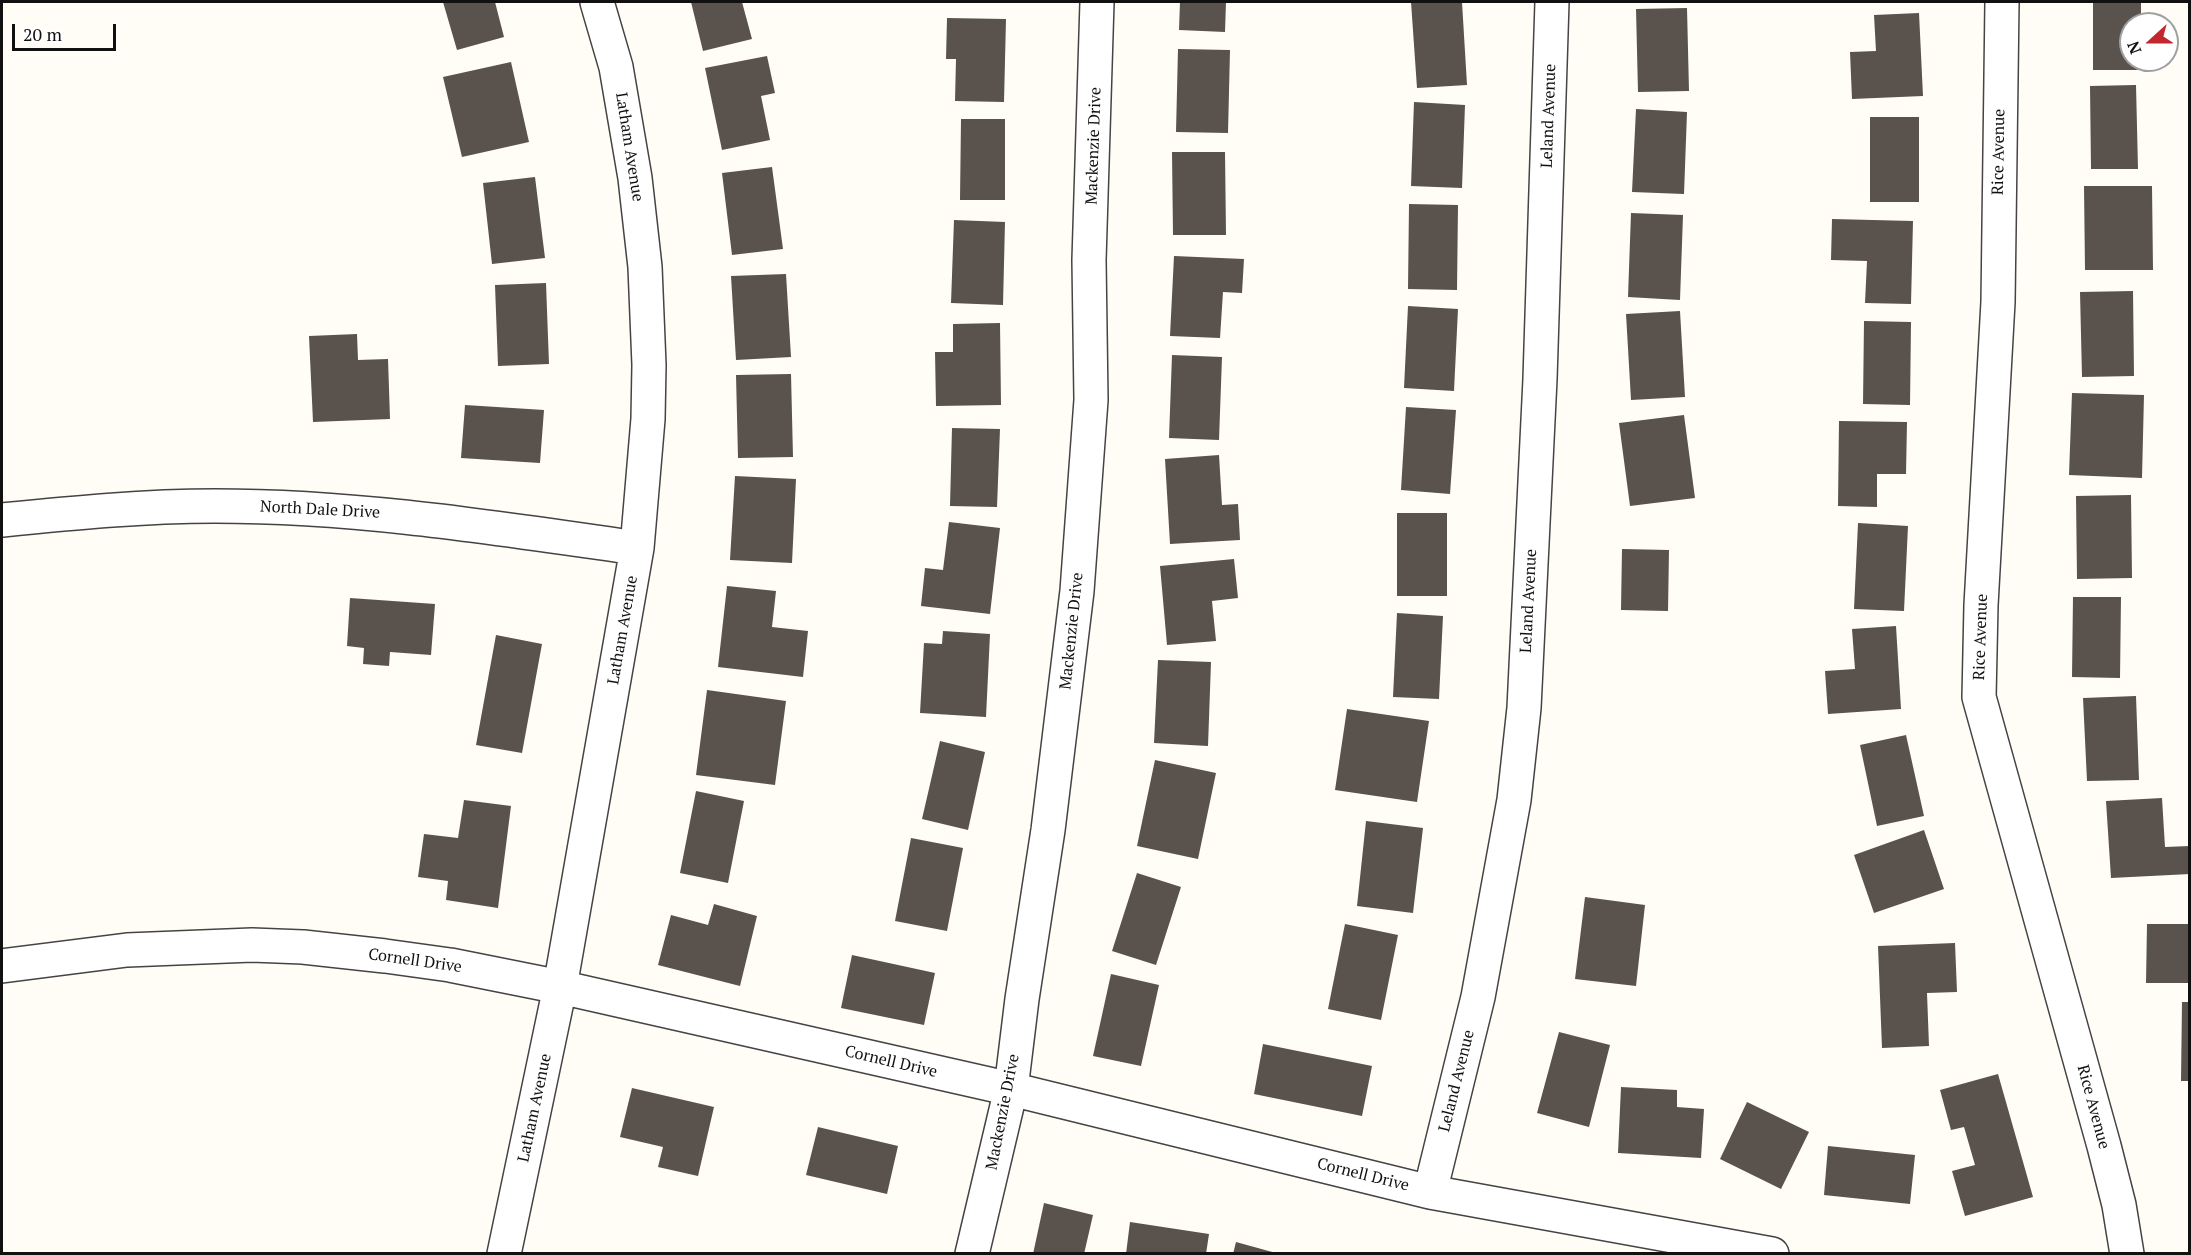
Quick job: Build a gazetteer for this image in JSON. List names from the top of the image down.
{
  "streets": {
    "street": [
      "Leland Avenue",
      "Mackenzie Drive",
      "Latham Avenue",
      "Rice Avenue",
      "North Dale Drive",
      "Cornell Drive"
    ]
  },
  "crossings": [
    ["Leland Avenue", "Cornell Drive"],
    ["Mackenzie Drive", "Cornell Drive"],
    ["Latham Avenue", "North Dale Drive"],
    ["Latham Avenue", "Cornell Drive"]
  ],
  "scale_bar": "20 m",
  "north": "left"
}
